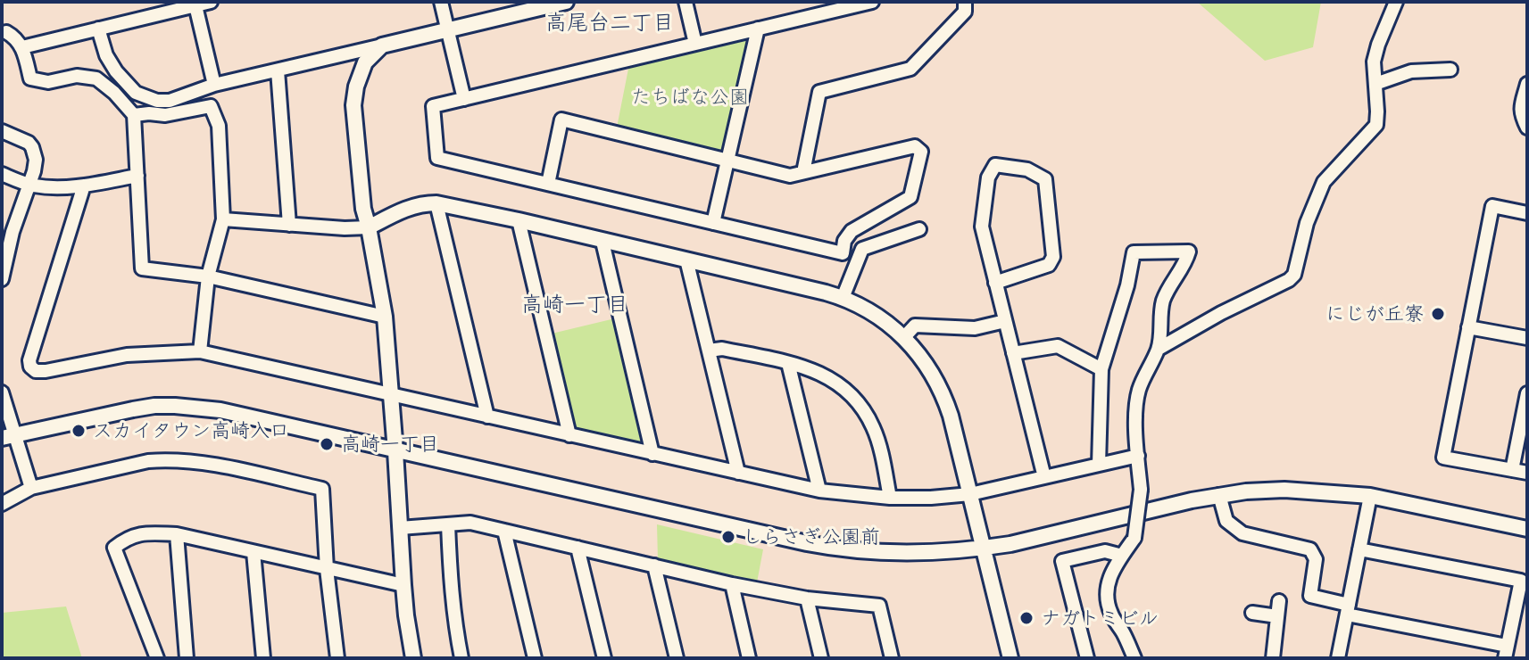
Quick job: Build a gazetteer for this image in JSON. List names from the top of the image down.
{
  "districts": ["高尾台二丁目", "高崎一丁目"],
  "parks": ["たちばな公園"],
  "places": [
    "にじが丘寮",
    "スカイタウン高崎入口",
    "高崎一丁目",
    "しらさぎ公園前",
    "ナガトミビル"
  ]
}
